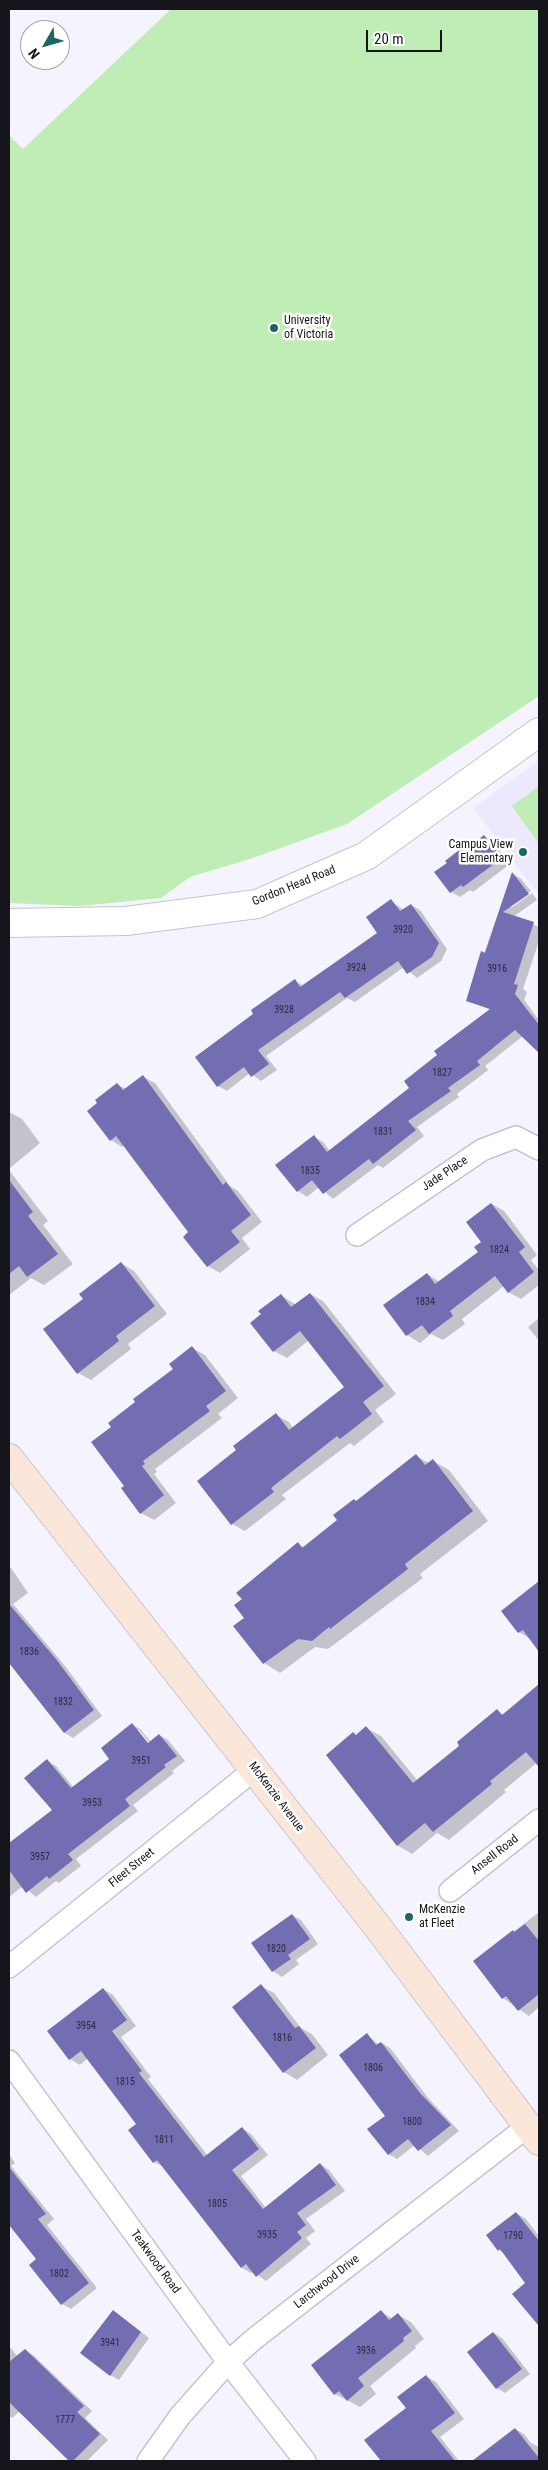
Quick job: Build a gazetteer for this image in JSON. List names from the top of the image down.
{
  "streets": {
    "main road": ["McKenzie Avenue"],
    "street": [
      "Gordon Head Road",
      "Jade Place",
      "Ansell Road",
      "Fleet Street",
      "Teakwood Road",
      "Larchwood Drive"
    ]
  },
  "crossings": [
    ["McKenzie Avenue", "Fleet Street"],
    ["McKenzie Avenue", "Larchwood Drive"],
    ["Teakwood Road", "Larchwood Drive"]
  ],
  "places": ["University of Victoria", "Campus View Elementary", "McKenzie at Fleet"],
  "house_numbers": [
    "3920",
    "3924",
    "3916",
    "3928",
    "1827",
    "1831",
    "1835",
    "1824",
    "1834",
    "1836",
    "1832",
    "3951",
    "3953",
    "3957",
    "1820",
    "3954",
    "1816",
    "1806",
    "1815",
    "1800",
    "1811",
    "1805",
    "3935",
    "1790",
    "1802",
    "3941",
    "3936",
    "1777"
  ],
  "scale_bar": "20 m",
  "north": "bottom left"
}
